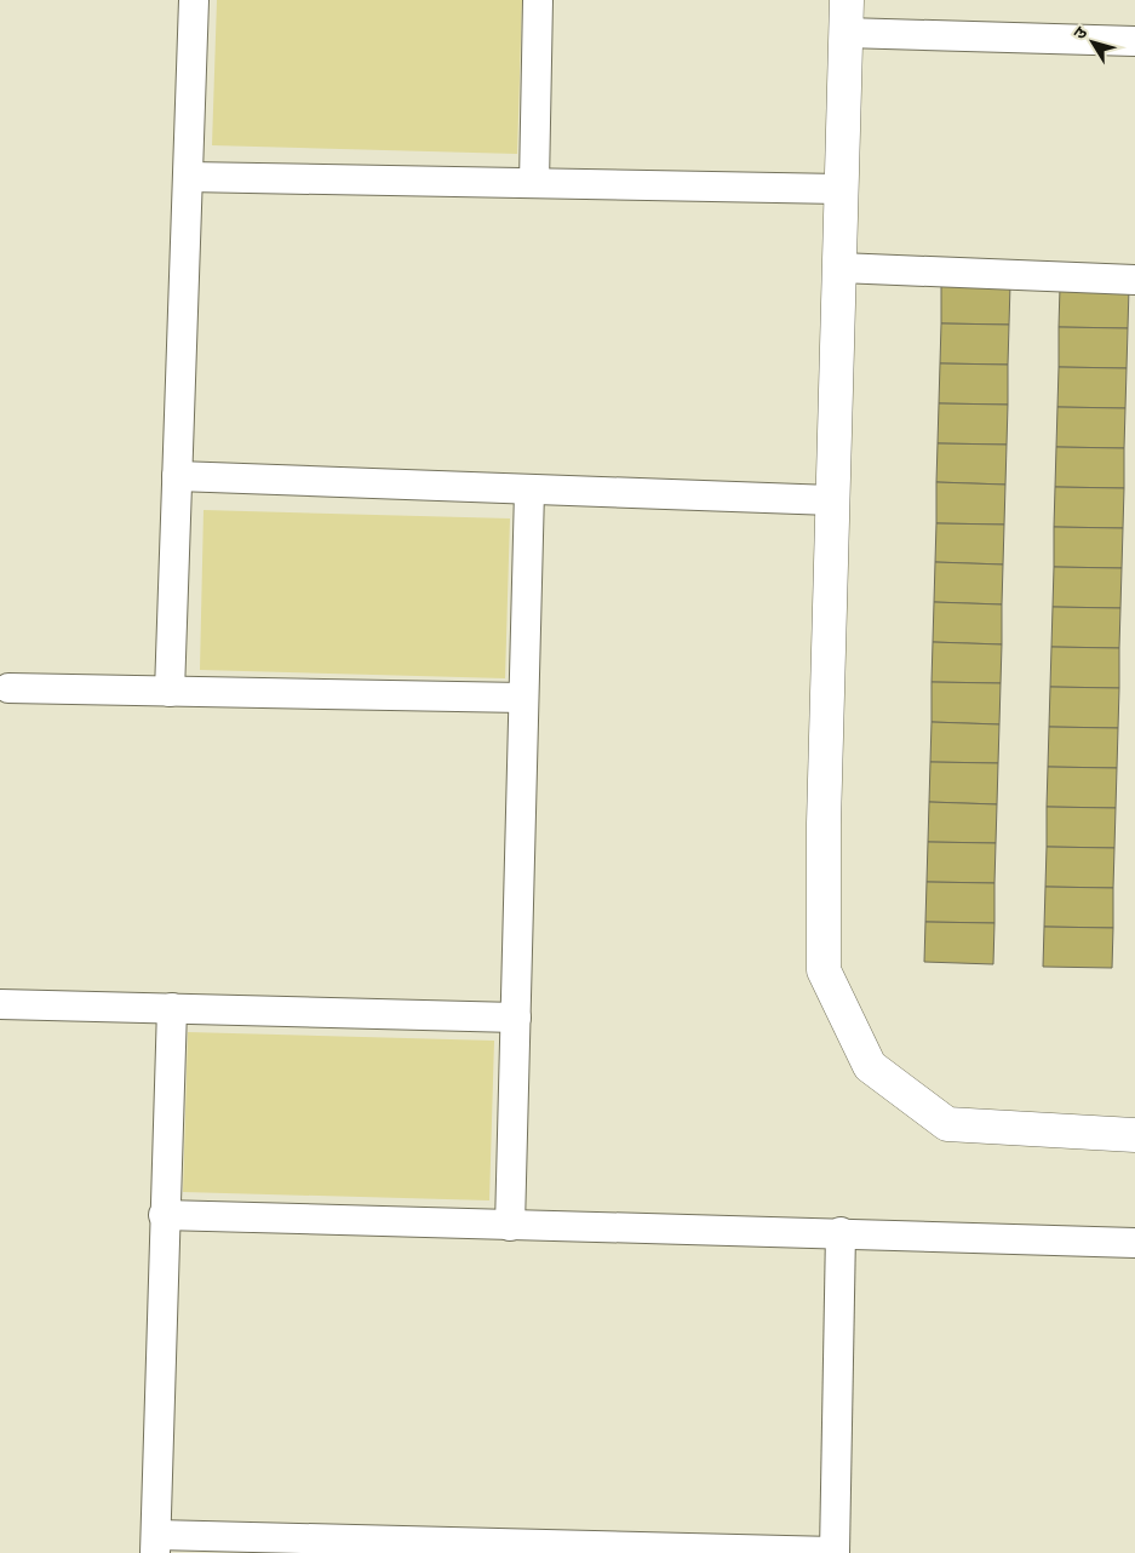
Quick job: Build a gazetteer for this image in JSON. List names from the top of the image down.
{
  "north": "top left"
}
